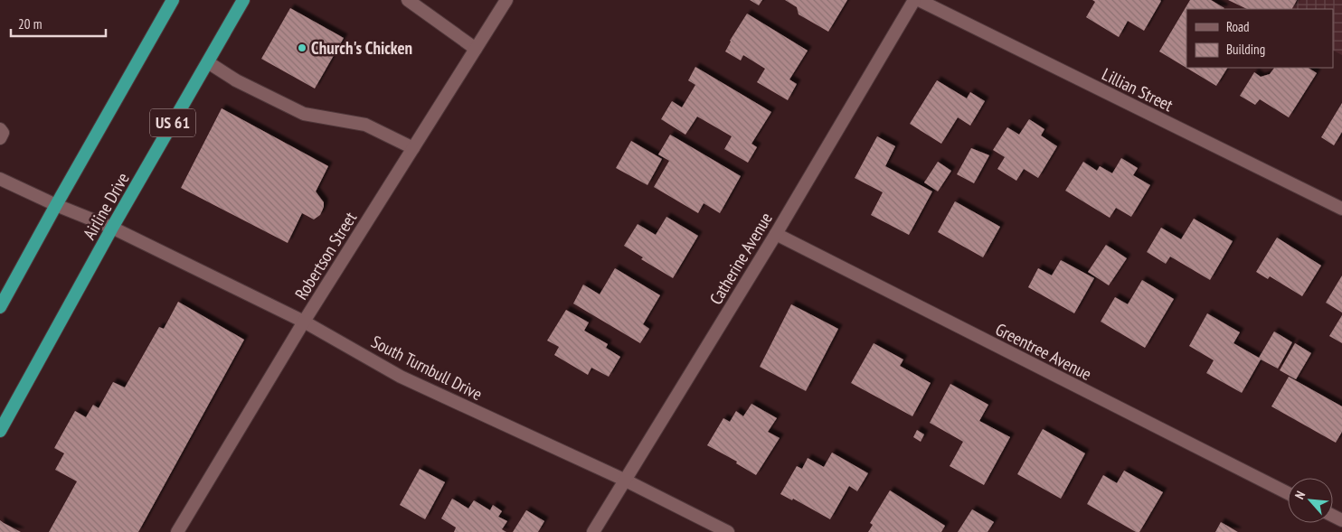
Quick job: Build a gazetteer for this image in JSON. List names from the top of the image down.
{
  "streets": {
    "highway": ["US 61", "Airline Drive"],
    "street": [
      "Lillian Street",
      "Robertson Street",
      "Catherine Avenue",
      "Greentree Avenue",
      "South Turnbull Drive"
    ]
  },
  "crossings": [
    ["Airline Drive", "South Turnbull Drive"],
    ["Robertson Street", "South Turnbull Drive"],
    ["Catherine Avenue", "Greentree Avenue"],
    ["Catherine Avenue", "South Turnbull Drive"]
  ],
  "places": ["Church's Chicken"],
  "legend": ["Road", "Building"],
  "scale_bar": "20 m",
  "north": "top left"
}
